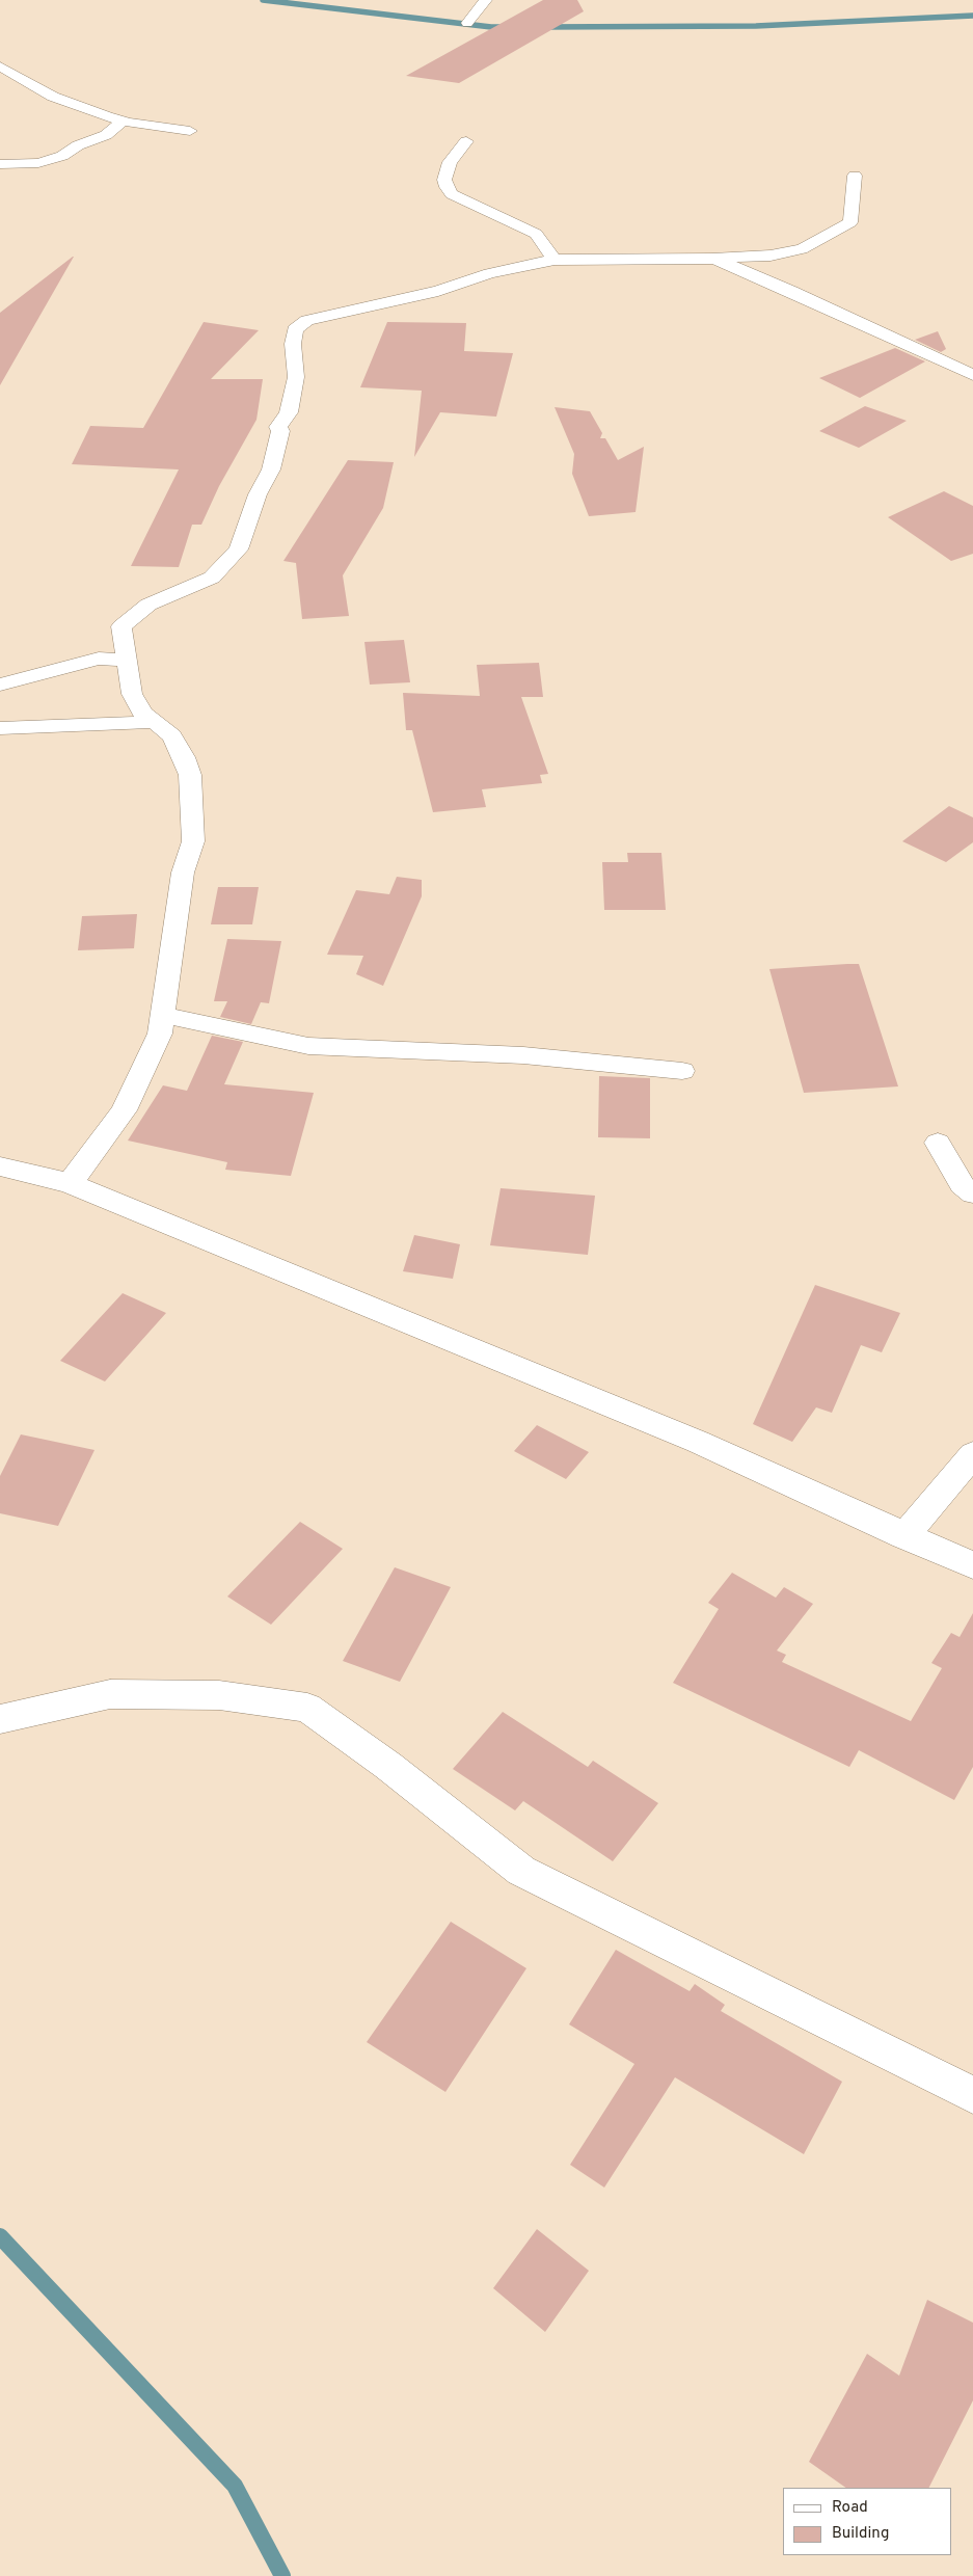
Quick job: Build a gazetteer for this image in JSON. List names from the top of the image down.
{
  "legend": ["Road", "Building"]
}
